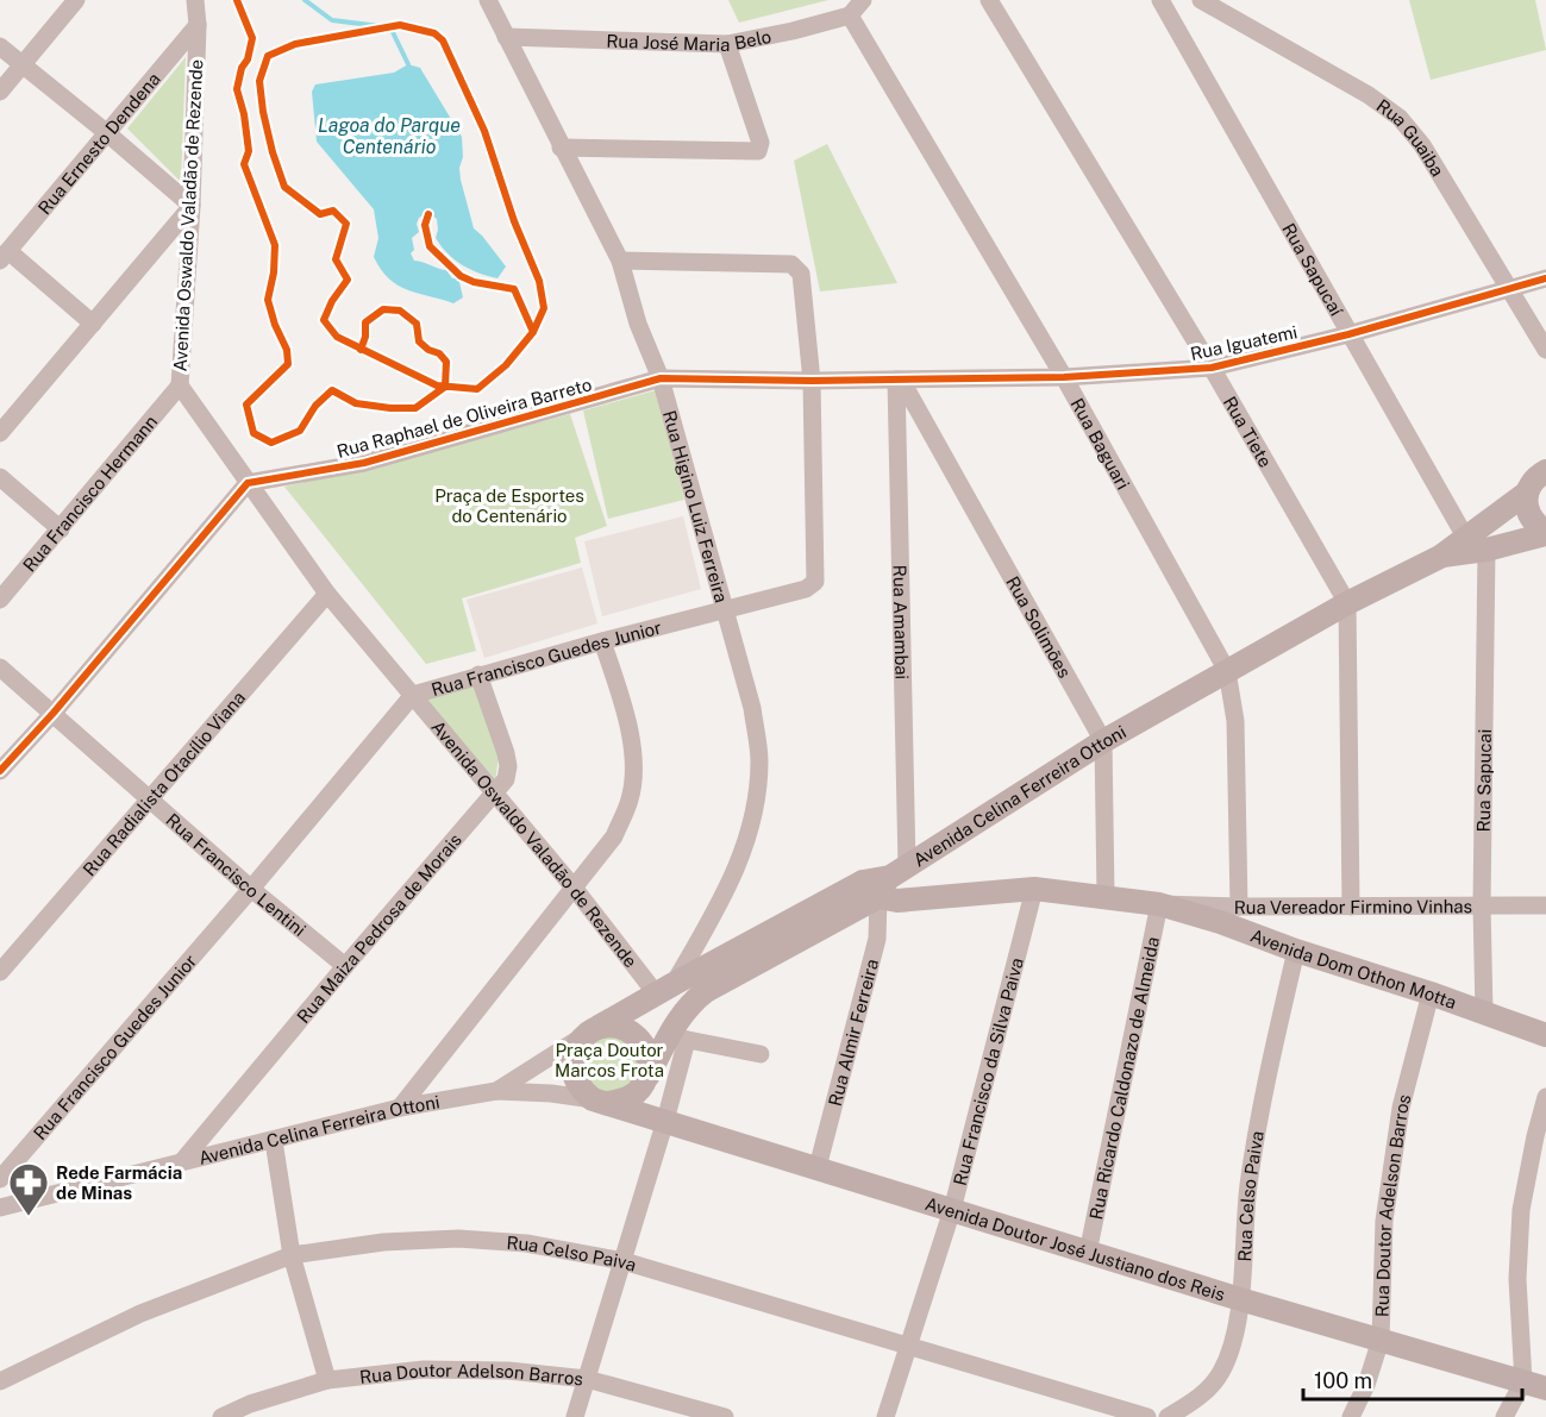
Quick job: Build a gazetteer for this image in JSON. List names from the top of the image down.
{
  "streets": {
    "main road": ["Avenida Celina Ferreira Ottoni", "Avenida Dom Othon Motta", "Avenida Doutor José Justiano dos Reis"],
    "street": [
      "Rua José Maria Belo",
      "Rua Guaiba",
      "Rua Ernesto Dendena",
      "Avenida Oswaldo Valadão de Rezende",
      "Rua Sapucaí",
      "Rua Iguatemi",
      "Rua Raphael de Oliveira Barreto",
      "Rua Tiete",
      "Rua Baguari",
      "Rua Francisco Hermann",
      "Rua Higino Luiz Ferreira",
      "Rua Amambai",
      "Rua Solimões",
      "Rua Francisco Guedes Junior",
      "Rua Sapucai",
      "Rua Radialista Otacílio Viana",
      "Rua Francisco Lentini",
      "Rua Vereador Firmino Vinhas",
      "Rua Maiza Pedrosa de Morais",
      "Rua Almir Ferreira",
      "Rua Francisco da Silva Paiva",
      "Rua Ricardo Caldonazo de Almeida",
      "Rua Celso Paiva",
      "Rua Doutor Adelson Barros"
    ]
  },
  "crossings": [
    ["Rua José Maria Belo", "Rua Baguari"],
    ["Rua José Maria Belo", "Rua Higino Luiz Ferreira"],
    ["Rua Guaiba", "Rua Iguatemi"],
    ["Rua Ernesto Dendena", "Avenida Oswaldo Valadão de Rezende"],
    ["Avenida Oswaldo Valadão de Rezende", "Rua Raphael de Oliveira Barreto"],
    ["Avenida Oswaldo Valadão de Rezende", "Rua Francisco Hermann"],
    ["Avenida Oswaldo Valadão de Rezende", "Rua Higino Luiz Ferreira"],
    ["Avenida Oswaldo Valadão de Rezende", "Rua Francisco Guedes Junior"],
    ["Avenida Oswaldo Valadão de Rezende", "Rua Radialista Otacílio Viana"],
    ["Avenida Oswaldo Valadão de Rezende", "Avenida Celina Ferreira Ottoni"],
    ["Avenida Oswaldo Valadão de Rezende", "Rua Maiza Pedrosa de Morais"],
    ["Rua Sapucaí", "Rua Iguatemi"],
    ["Rua Sapucaí", "Avenida Celina Ferreira Ottoni"],
    ["Rua Iguatemi", "Rua Raphael de Oliveira Barreto"],
    ["Rua Iguatemi", "Rua Tiete"],
    ["Rua Iguatemi", "Rua Baguari"],
    ["Rua Iguatemi", "Rua Amambai"],
    ["Rua Iguatemi", "Rua Solimões"],
    ["Rua Raphael de Oliveira Barreto", "Rua Higino Luiz Ferreira"],
    ["Rua Raphael de Oliveira Barreto", "Rua Amambai"],
    ["Rua Raphael de Oliveira Barreto", "Rua Solimões"],
    ["Rua Raphael de Oliveira Barreto", "Rua Francisco Guedes Junior"],
    ["Rua Tiete", "Avenida Celina Ferreira Ottoni"],
    ["Rua Tiete", "Rua Vereador Firmino Vinhas"],
    ["Rua Baguari", "Avenida Celina Ferreira Ottoni"],
    ["Rua Baguari", "Rua Vereador Firmino Vinhas"],
    ["Rua Higino Luiz Ferreira", "Rua Francisco Guedes Junior"],
    ["Rua Higino Luiz Ferreira", "Avenida Celina Ferreira Ottoni"],
    ["Rua Amambai", "Rua Solimões"],
    ["Rua Amambai", "Avenida Celina Ferreira Ottoni"],
    ["Rua Solimões", "Avenida Celina Ferreira Ottoni"],
    ["Rua Solimões", "Avenida Dom Othon Motta"],
    ["Rua Francisco Guedes Junior", "Rua Francisco Lentini"],
    ["Rua Francisco Guedes Junior", "Rua Maiza Pedrosa de Morais"],
    ["Rua Sapucai", "Avenida Celina Ferreira Ottoni"],
    ["Rua Sapucai", "Rua Vereador Firmino Vinhas"],
    ["Rua Sapucai", "Avenida Dom Othon Motta"],
    ["Rua Radialista Otacílio Viana", "Rua Francisco Lentini"],
    ["Avenida Celina Ferreira Ottoni", "Rua Maiza Pedrosa de Morais"],
    ["Avenida Celina Ferreira Ottoni", "Avenida Dom Othon Motta"],
    ["Avenida Celina Ferreira Ottoni", "Rua Almir Ferreira"],
    ["Avenida Celina Ferreira Ottoni", "Avenida Doutor José Justiano dos Reis"],
    ["Rua Francisco Lentini", "Rua Maiza Pedrosa de Morais"],
    ["Rua Vereador Firmino Vinhas", "Avenida Dom Othon Motta"],
    ["Rua Vereador Firmino Vinhas", "Rua Ricardo Caldonazo de Almeida"],
    ["Avenida Dom Othon Motta", "Rua Almir Ferreira"],
    ["Avenida Dom Othon Motta", "Rua Francisco da Silva Paiva"],
    ["Avenida Dom Othon Motta", "Rua Ricardo Caldonazo de Almeida"],
    ["Avenida Dom Othon Motta", "Rua Celso Paiva"],
    ["Avenida Dom Othon Motta", "Rua Doutor Adelson Barros"],
    ["Rua Almir Ferreira", "Avenida Doutor José Justiano dos Reis"],
    ["Rua Francisco da Silva Paiva", "Rua Celso Paiva"],
    ["Rua Francisco da Silva Paiva", "Avenida Doutor José Justiano dos Reis"],
    ["Rua Ricardo Caldonazo de Almeida", "Avenida Doutor José Justiano dos Reis"],
    ["Rua Celso Paiva", "Avenida Doutor José Justiano dos Reis"],
    ["Rua Doutor Adelson Barros", "Avenida Doutor José Justiano dos Reis"]
  ],
  "water": ["Lagoa do Parque Centenário"],
  "parks": ["Praça de Esportes do Centenário", "Praça Doutor Marcos Frota"],
  "places": {
    "pharmacy": ["Rede Farmácia de Minas"]
  },
  "scale_bar": "100 m"
}
